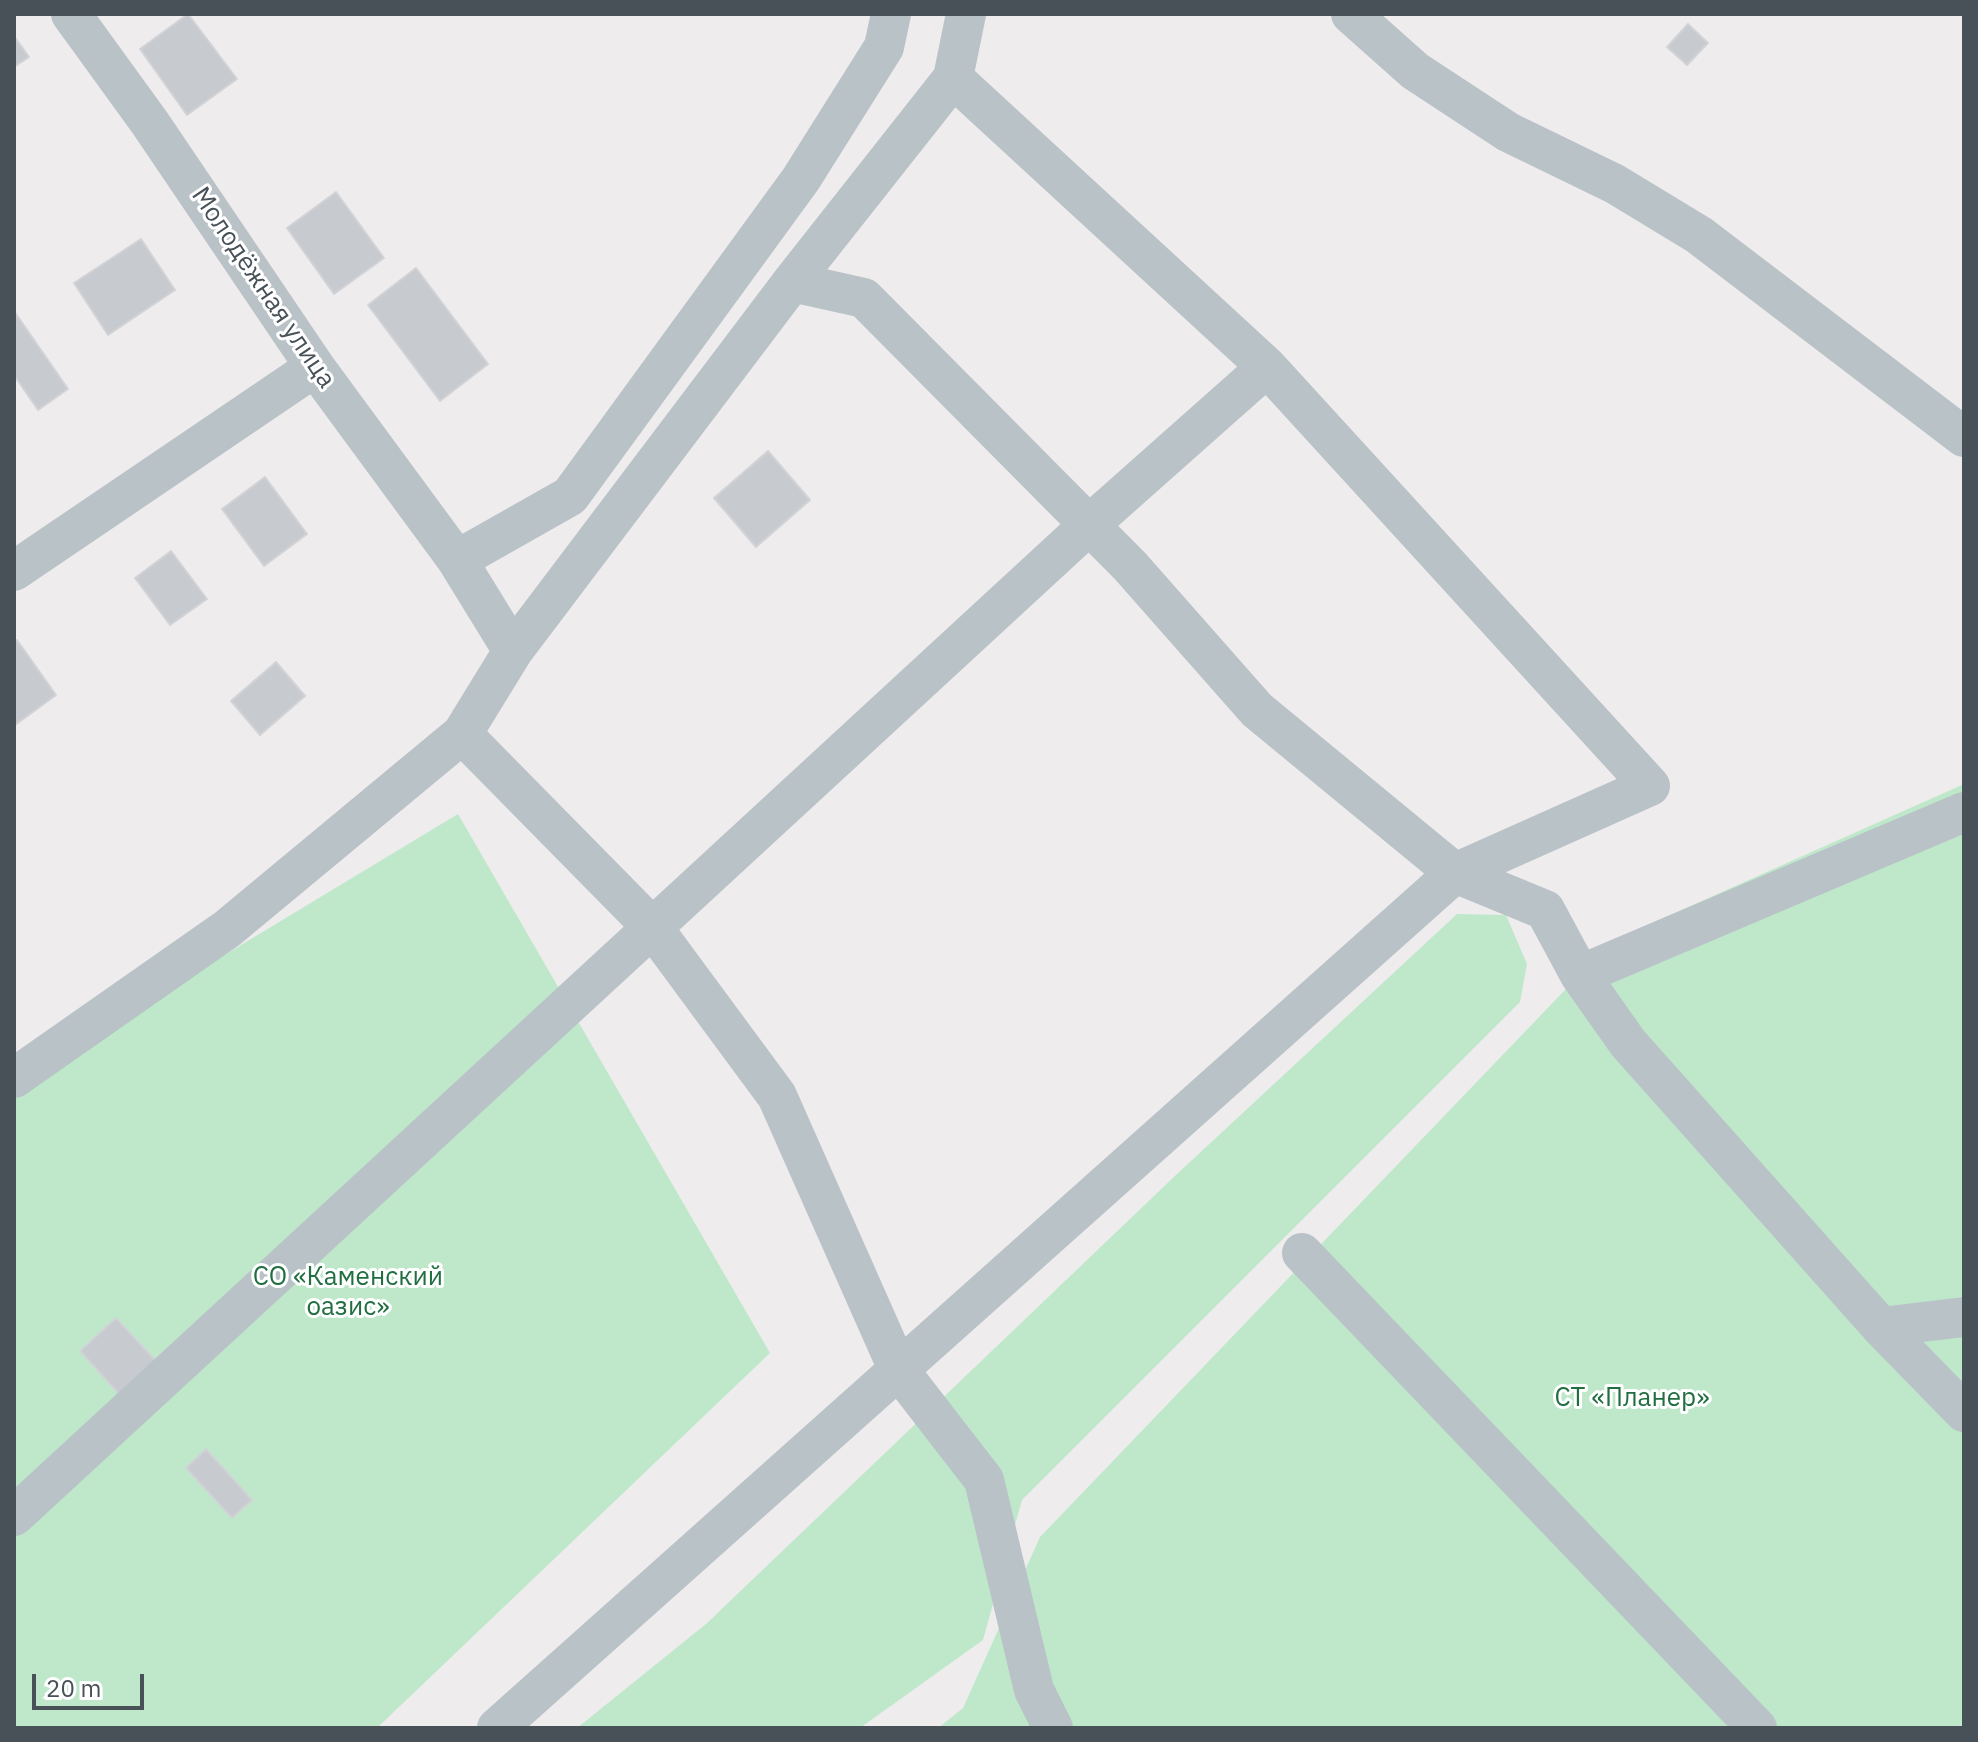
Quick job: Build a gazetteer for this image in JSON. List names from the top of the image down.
{
  "streets": {
    "street": ["Молодёжная улица"]
  },
  "parks": ["СО «Каменский оазис»", "СТ «Планер»"],
  "scale_bar": "20 m"
}
